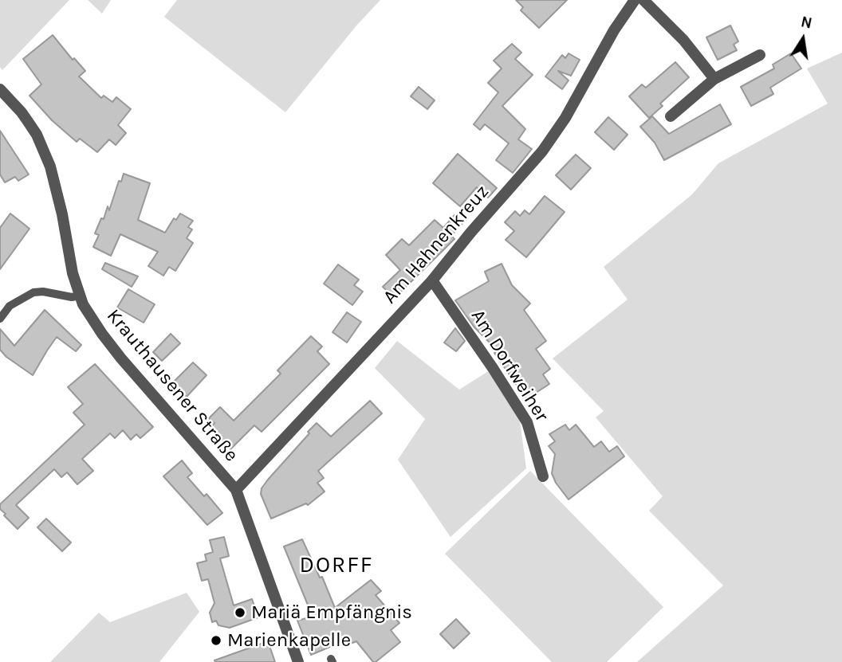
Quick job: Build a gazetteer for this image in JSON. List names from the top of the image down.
{
  "streets": {
    "street": ["Am Hahnenkreuz", "Am Dorfweiher", "Krauthausener Straße"]
  },
  "crossings": [
    ["Am Hahnenkreuz", "Am Dorfweiher"],
    ["Am Hahnenkreuz", "Krauthausener Straße"]
  ],
  "districts": ["DORFF"],
  "places": ["Mariä Empfängnis", "Marienkapelle"],
  "north": "top"
}
